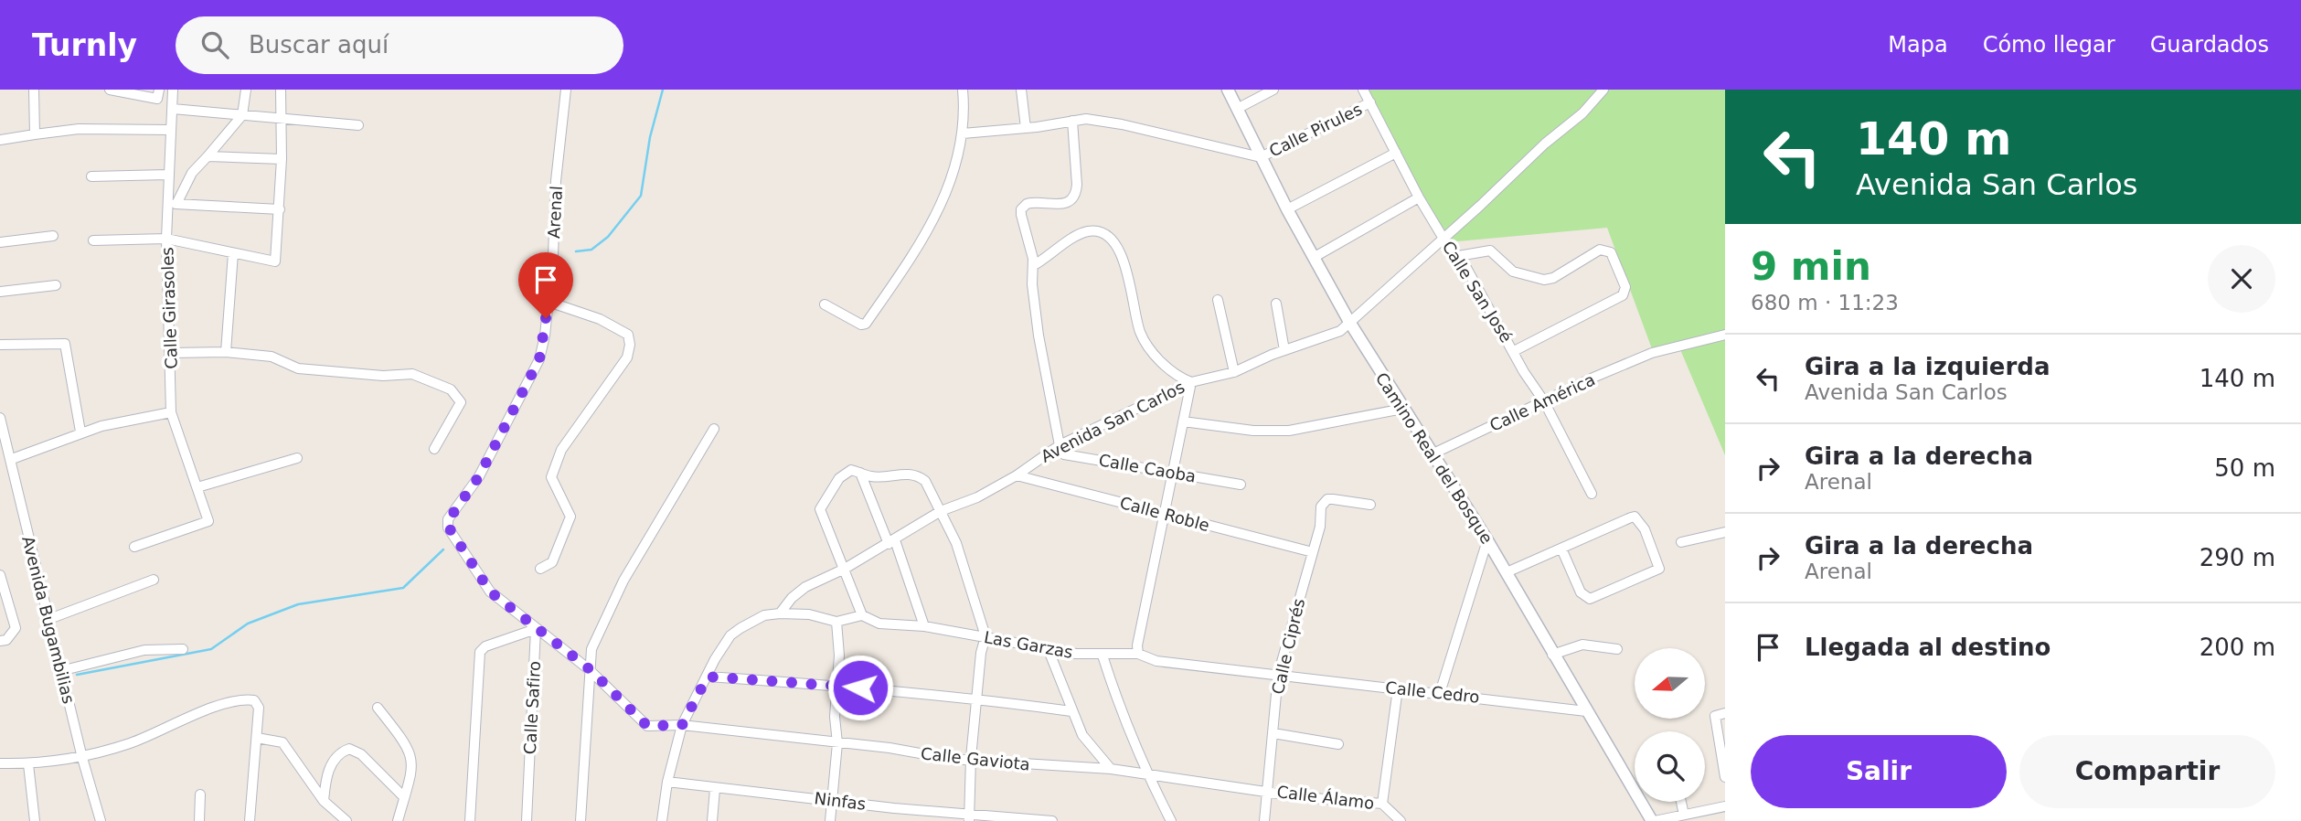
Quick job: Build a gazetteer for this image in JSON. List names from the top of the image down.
{
  "streets": {
    "street": [
      "Calle Pirules",
      "Arenal",
      "Calle San José",
      "Calle Girasoles",
      "Calle América",
      "Avenida San Carlos",
      "Camino Real del Bosque",
      "Calle Caoba",
      "Calle Roble",
      "Avenida Bugambilias",
      "Las Garzas",
      "Calle Ciprés",
      "Calle Cedro",
      "Calle Safiro",
      "Calle Gaviota",
      "Calle Álamo",
      "Ninfas"
    ]
  },
  "crossings": [
    ["Calle Pirules", "Calle San José"],
    ["Calle Pirules", "Camino Real del Bosque"],
    ["Arenal", "Avenida San Carlos"],
    ["Arenal", "Calle Safiro"],
    ["Arenal", "Calle Gaviota"],
    ["Calle San José", "Calle América"],
    ["Calle San José", "Avenida San Carlos"],
    ["Calle América", "Camino Real del Bosque"],
    ["Avenida San Carlos", "Camino Real del Bosque"],
    ["Avenida San Carlos", "Calle Caoba"],
    ["Avenida San Carlos", "Calle Roble"],
    ["Avenida San Carlos", "Calle Gaviota"],
    ["Avenida San Carlos", "Ninfas"],
    ["Camino Real del Bosque", "Calle Cedro"],
    ["Calle Roble", "Calle Ciprés"],
    ["Las Garzas", "Calle Ciprés"],
    ["Las Garzas", "Calle Cedro"],
    ["Calle Ciprés", "Calle Cedro"],
    ["Calle Ciprés", "Calle Gaviota"],
    ["Calle Ciprés", "Calle Álamo"],
    ["Calle Gaviota", "Calle Álamo"]
  ],
  "north": "left",
  "page": {
    "header": "Turnly",
    "search": "Buscar aquí",
    "nav": ["Mapa", "Cómo llegar", "Guardados"],
    "turn": ["140 m", "Avenida San Carlos"],
    "heading": ["9 min", "680 m · 11:23"],
    "list": [
      {
        "name": "Gira a la izquierda",
        "note": "Avenida San Carlos",
        "value": "140 m"
      },
      {
        "name": "Gira a la derecha",
        "note": "Arenal",
        "value": "50 m"
      },
      {
        "name": "Gira a la derecha",
        "note": "Arenal",
        "value": "290 m"
      },
      {
        "name": "Llegada al destino",
        "value": "200 m"
      }
    ],
    "buttons": ["Salir", "Compartir"]
  }
}
